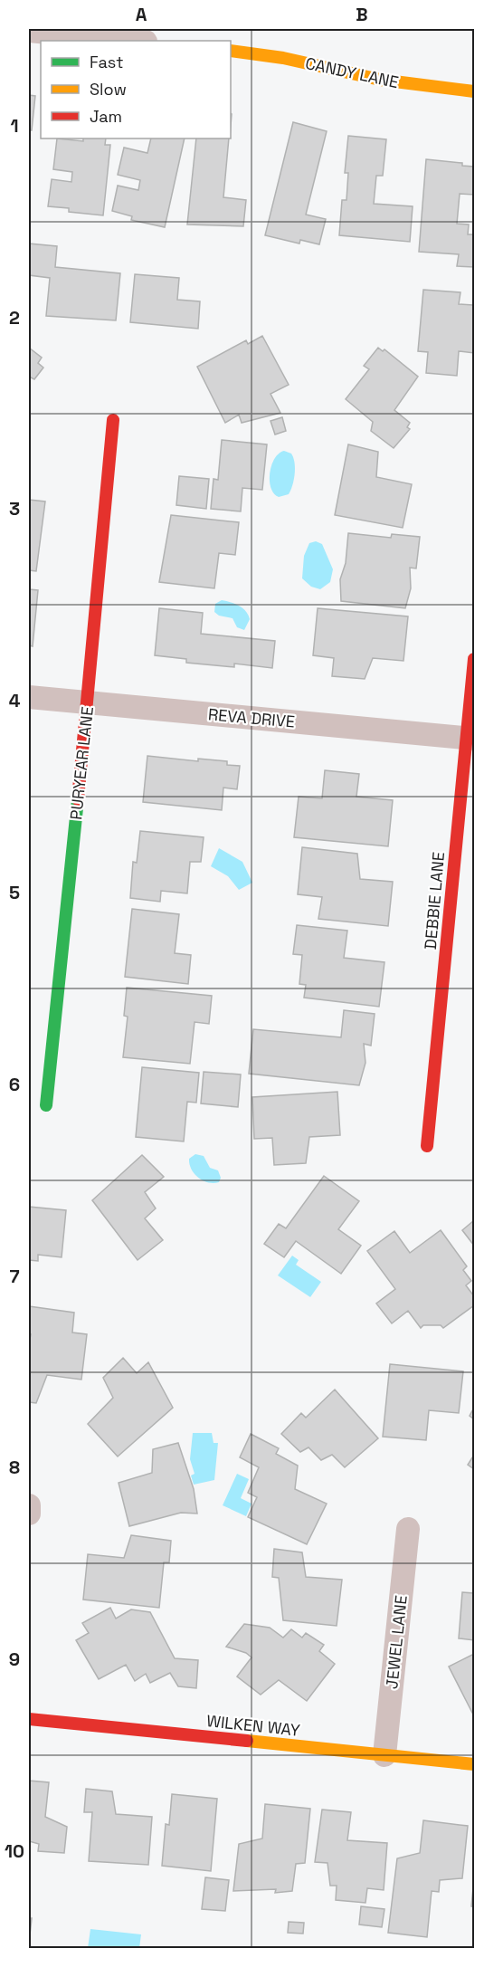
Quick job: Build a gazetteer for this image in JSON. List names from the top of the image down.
{
  "streets": {
    "street": [
      "CANDY LANE",
      "REVA DRIVE",
      "PURYEAR LANE",
      "DEBBIE LANE",
      "JEWEL LANE",
      "WILKEN WAY"
    ]
  },
  "crossings": [
    ["REVA DRIVE", "PURYEAR LANE"],
    ["REVA DRIVE", "DEBBIE LANE"],
    ["JEWEL LANE", "WILKEN WAY"]
  ],
  "legend": ["Fast", "Slow", "Jam"],
  "grid": {
    "columns": ["A", "B"],
    "rows": [
      "1",
      "2",
      "3",
      "4",
      "5",
      "6",
      "7",
      "8",
      "9",
      "10"
    ]
  }
}
